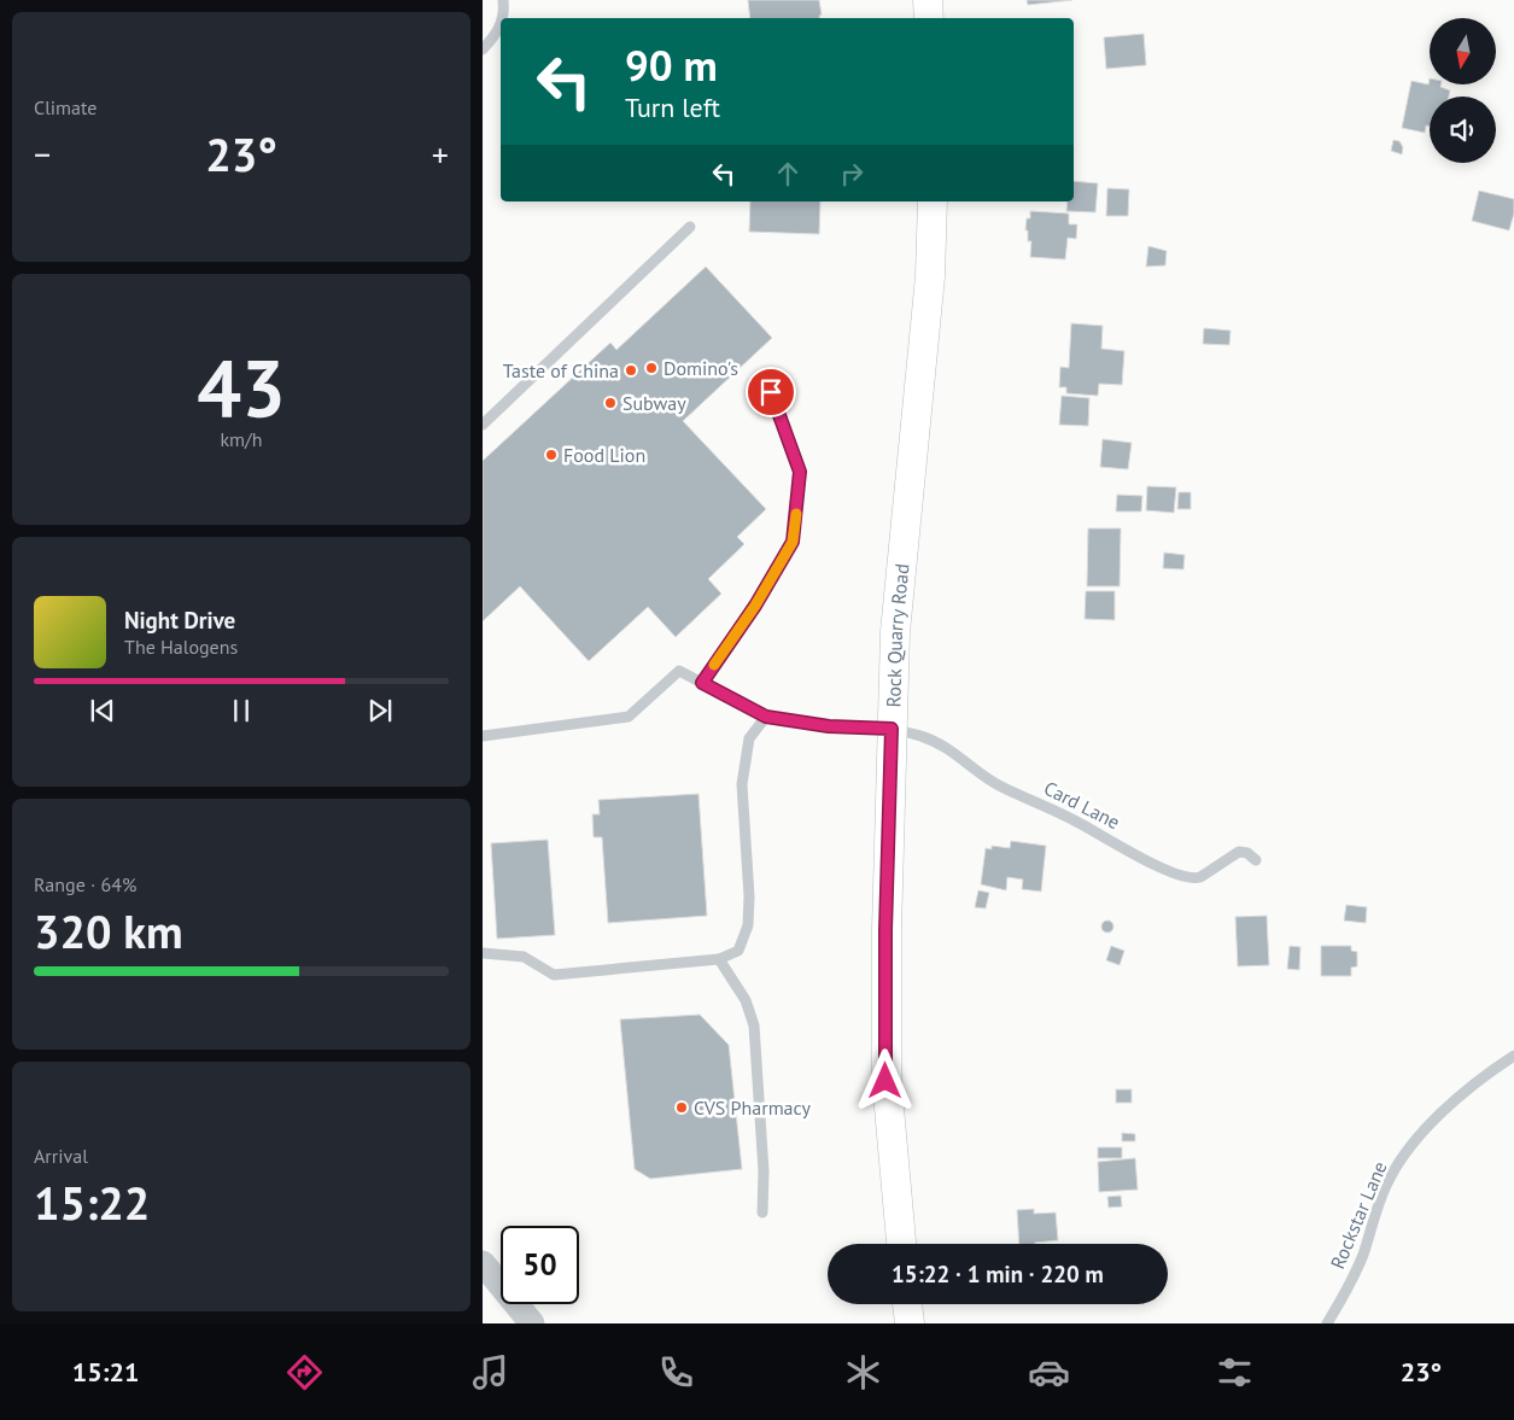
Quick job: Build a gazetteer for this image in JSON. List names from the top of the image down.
{
  "streets": {
    "main road": ["Rock Quarry Road"],
    "lane": ["Card Lane", "Rockstar Lane"]
  },
  "crossings": [
    ["Rock Quarry Road", "Card Lane"]
  ],
  "places": [
    "Domino's",
    "Taste of China",
    "Subway",
    "Food Lion",
    "CVS Pharmacy"
  ],
  "north": "bottom",
  "page": {
    "tile": [
      "Climate",
      ["43", "km/h"],
      ["Range · 64%", "320 km"],
      ["Arrival", "15:22"]
    ],
    "turn": ["90 m", "Turn left"],
    "heat": ["−", "23°", "+"],
    "song": ["Night Drive", "The Halogens"],
    "limit": "50",
    "trip": "15:22 · 1 min · 220 m",
    "tabs": ["15:21", "23°"]
  }
}
